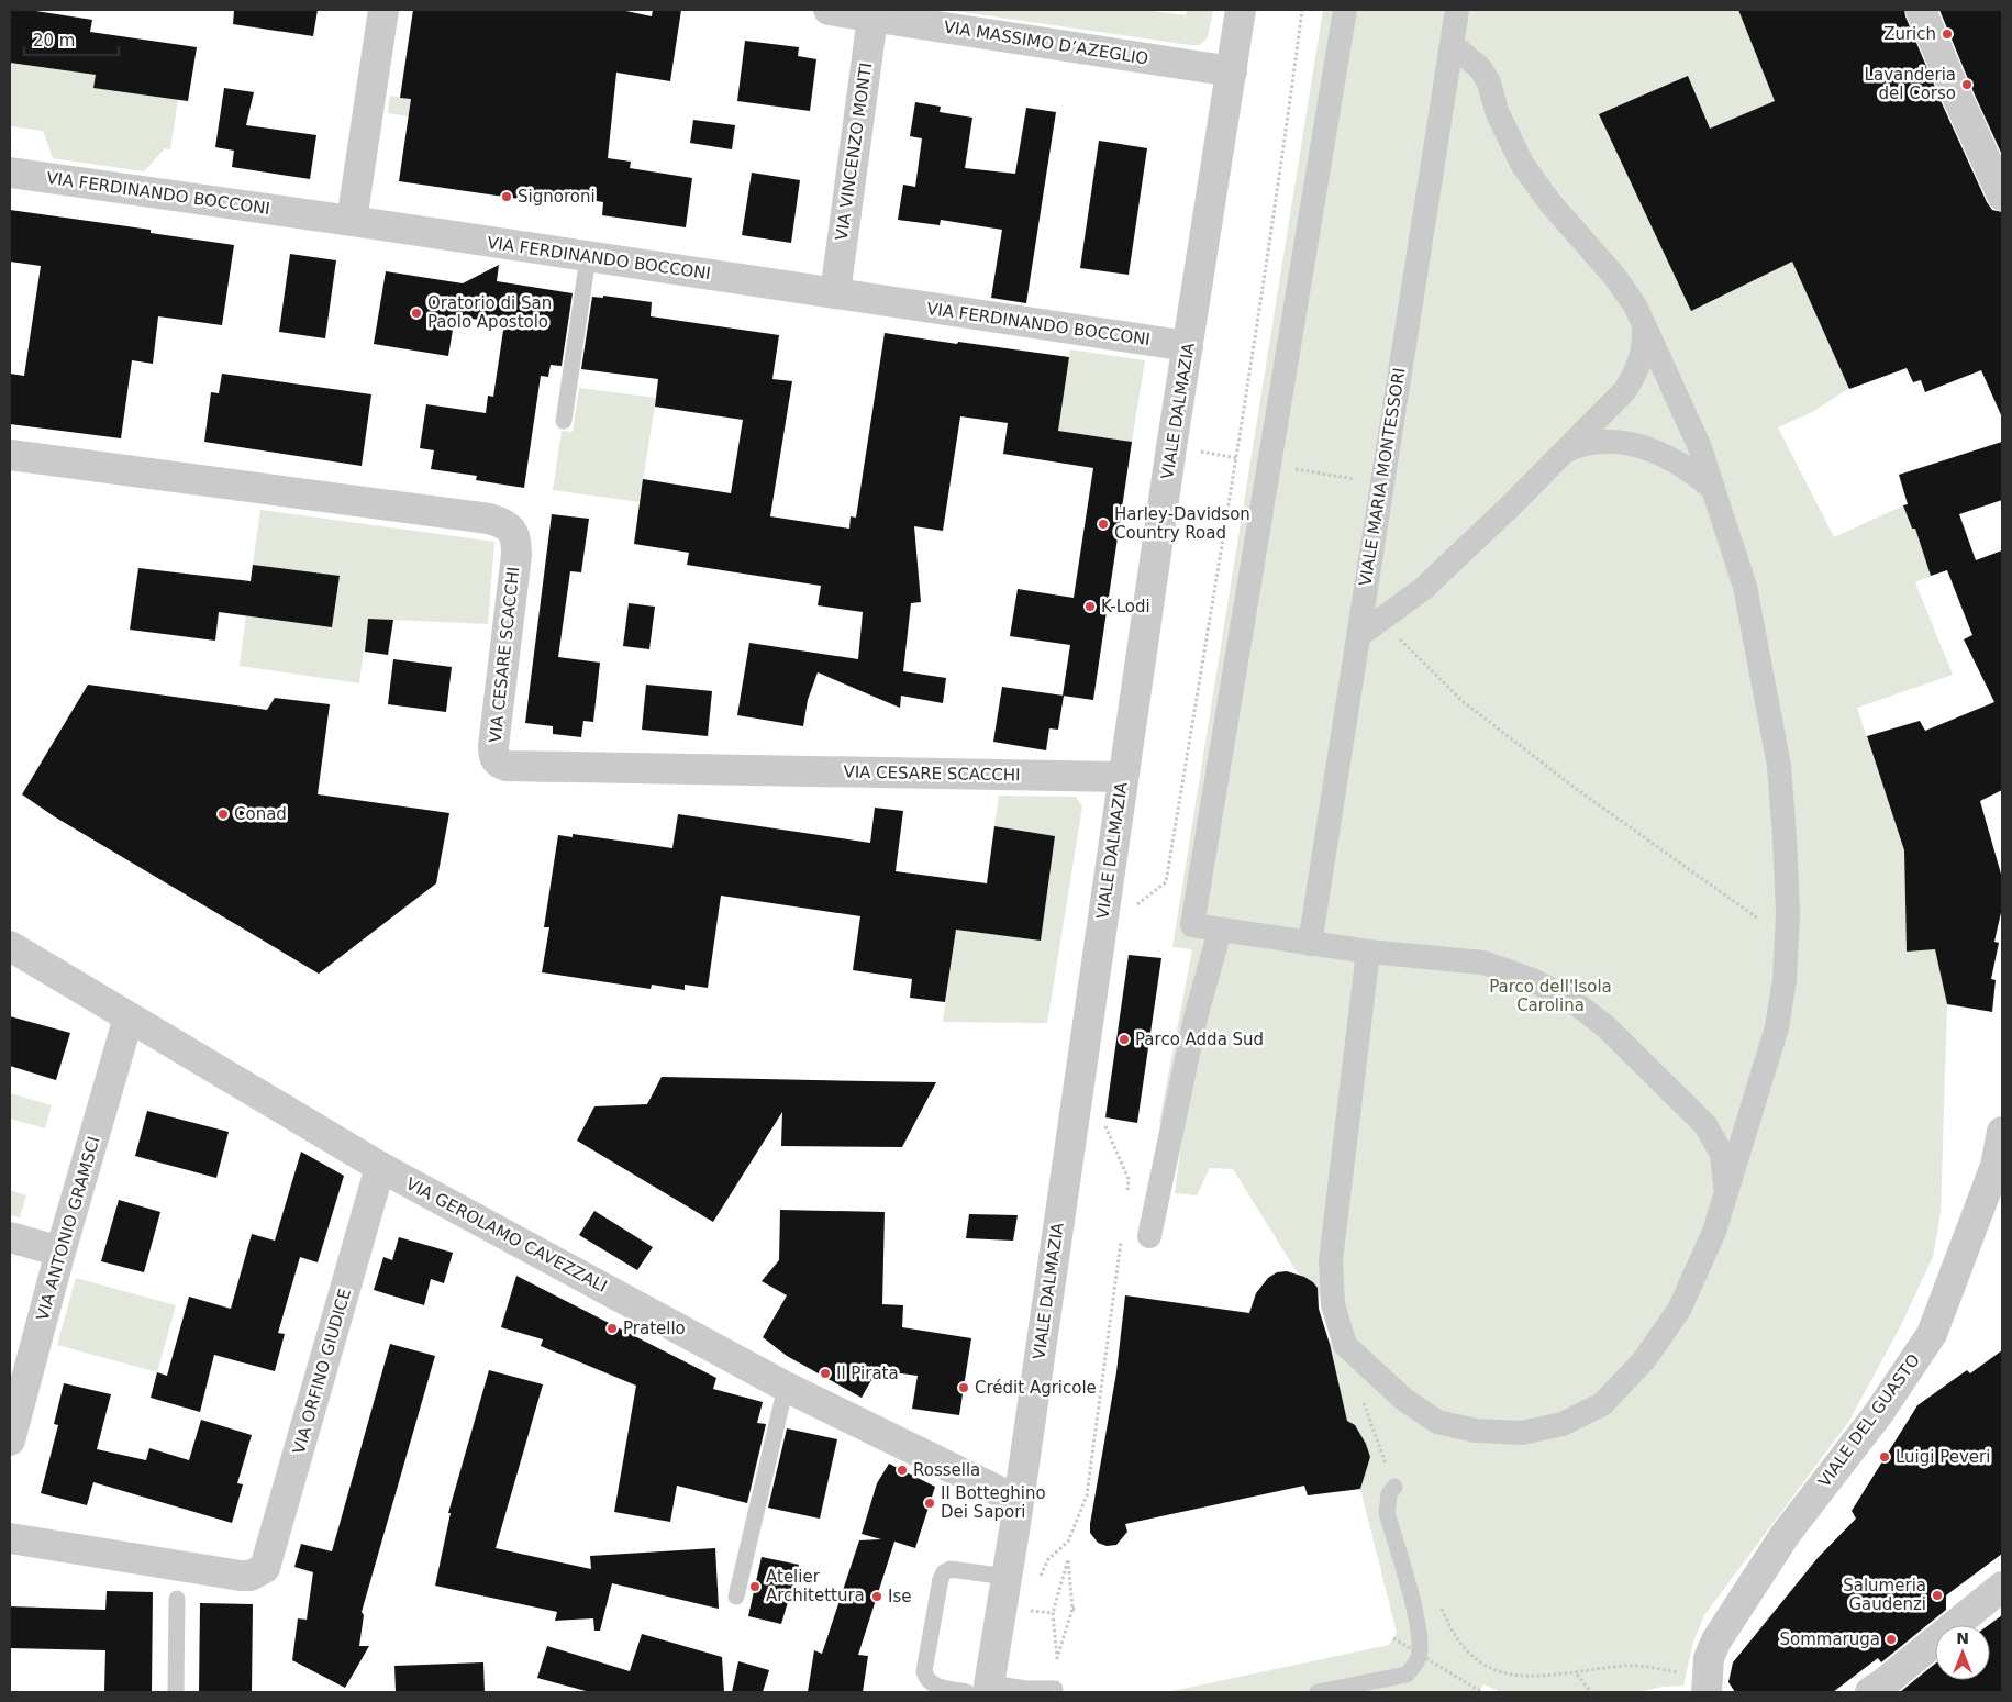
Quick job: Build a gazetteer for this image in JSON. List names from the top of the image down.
{
  "streets": {
    "street": [
      "VIA MASSIMO D’AZEGLIO",
      "VIA VINCENZO MONTI",
      "VIA FERDINANDO BOCCONI",
      "VIALE DALMAZIA",
      "VIALE MARIA MONTESSORI",
      "VIA CESARE SCACCHI",
      "VIA ANTONIO GRAMSCI",
      "VIA GEROLAMO CAVEZZALI",
      "VIA ORFINO GIUDICE",
      "VIALE DEL GUASTO"
    ]
  },
  "crossings": [
    ["VIA MASSIMO D’AZEGLIO", "VIA VINCENZO MONTI"],
    ["VIA MASSIMO D’AZEGLIO", "VIALE DALMAZIA"],
    ["VIA VINCENZO MONTI", "VIA FERDINANDO BOCCONI"],
    ["VIA FERDINANDO BOCCONI", "VIALE DALMAZIA"],
    ["VIALE DALMAZIA", "VIA CESARE SCACCHI"],
    ["VIALE DALMAZIA", "VIA GEROLAMO CAVEZZALI"],
    ["VIA ANTONIO GRAMSCI", "VIA GEROLAMO CAVEZZALI"],
    ["VIA GEROLAMO CAVEZZALI", "VIA ORFINO GIUDICE"]
  ],
  "parks": ["Parco dell'Isola Carolina"],
  "places": [
    "Zurich",
    "Lavanderia del Corso",
    "Signoroni",
    "Oratorio di San Paolo Apostolo",
    "Harley-Davidson Country Road",
    "K-Lodi",
    "Conad",
    "Parco Adda Sud",
    "Pratello",
    "Il Pirata",
    "Crédit Agricole",
    "Luigi Peveri",
    "Rossella",
    "Il Botteghino Dei Sapori",
    "Atelier Architettura",
    "Salumeria Gaudenzi",
    "Ise",
    "Sommaruga"
  ],
  "scale_bar": "20 m",
  "north": "top"
}
